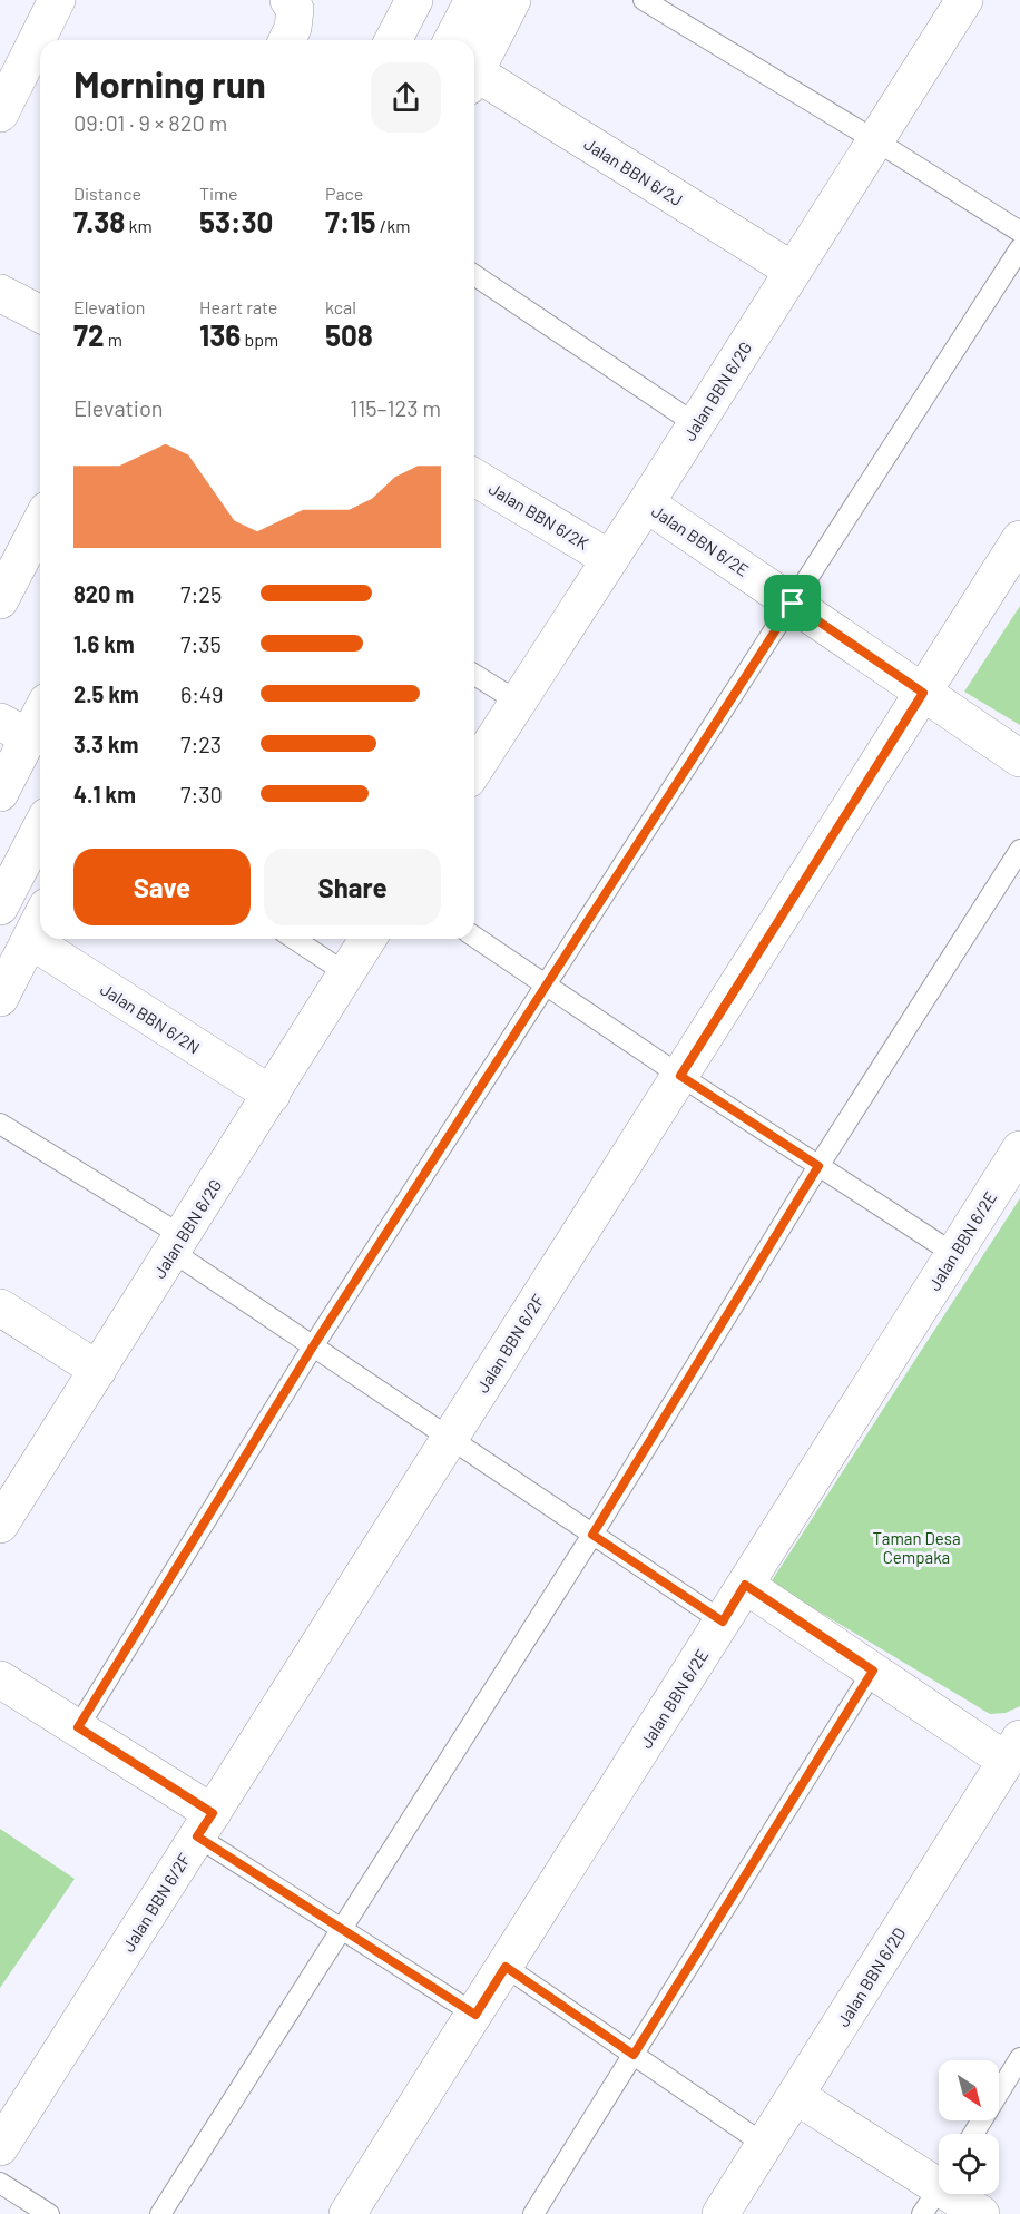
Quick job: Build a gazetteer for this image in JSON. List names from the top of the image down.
{
  "streets": {
    "street": [
      "Jalan BBN 6/2J",
      "Jalan BBN 6/2G",
      "Jalan BBN 6/2K",
      "Jalan BBN 6/2E",
      "Jalan BBN 6/2N",
      "Jalan BBN 6/2F",
      "Jalan BBN 6/2D"
    ]
  },
  "crossings": [
    ["Jalan BBN 6/2J", "Jalan BBN 6/2G"],
    ["Jalan BBN 6/2G", "Jalan BBN 6/2K"],
    ["Jalan BBN 6/2G", "Jalan BBN 6/2E"],
    ["Jalan BBN 6/2G", "Jalan BBN 6/2N"],
    ["Jalan BBN 6/2E", "Jalan BBN 6/2F"]
  ],
  "parks": ["Taman Desa Cempaka"],
  "north": "bottom right",
  "page": {
    "heading": ["Morning run", "09:01 · 9 × 820 m"],
    "stats": [
      ["Distance", "7.38 km"],
      ["Time", "53:30"],
      ["Pace", "7:15 /km"],
      ["Elevation", "72 m"],
      ["Heart rate", "136 bpm"],
      ["kcal", "508"]
    ],
    "chart": ["Elevation", "115–123 m"],
    "list": [
      {
        "name": "820 m",
        "note": "7:25"
      },
      {
        "name": "1.6 km",
        "note": "7:35"
      },
      {
        "name": "2.5 km",
        "note": "6:49"
      },
      {
        "name": "3.3 km",
        "note": "7:23"
      },
      {
        "name": "4.1 km",
        "note": "7:30"
      }
    ],
    "buttons": ["Save", "Share"]
  }
}
